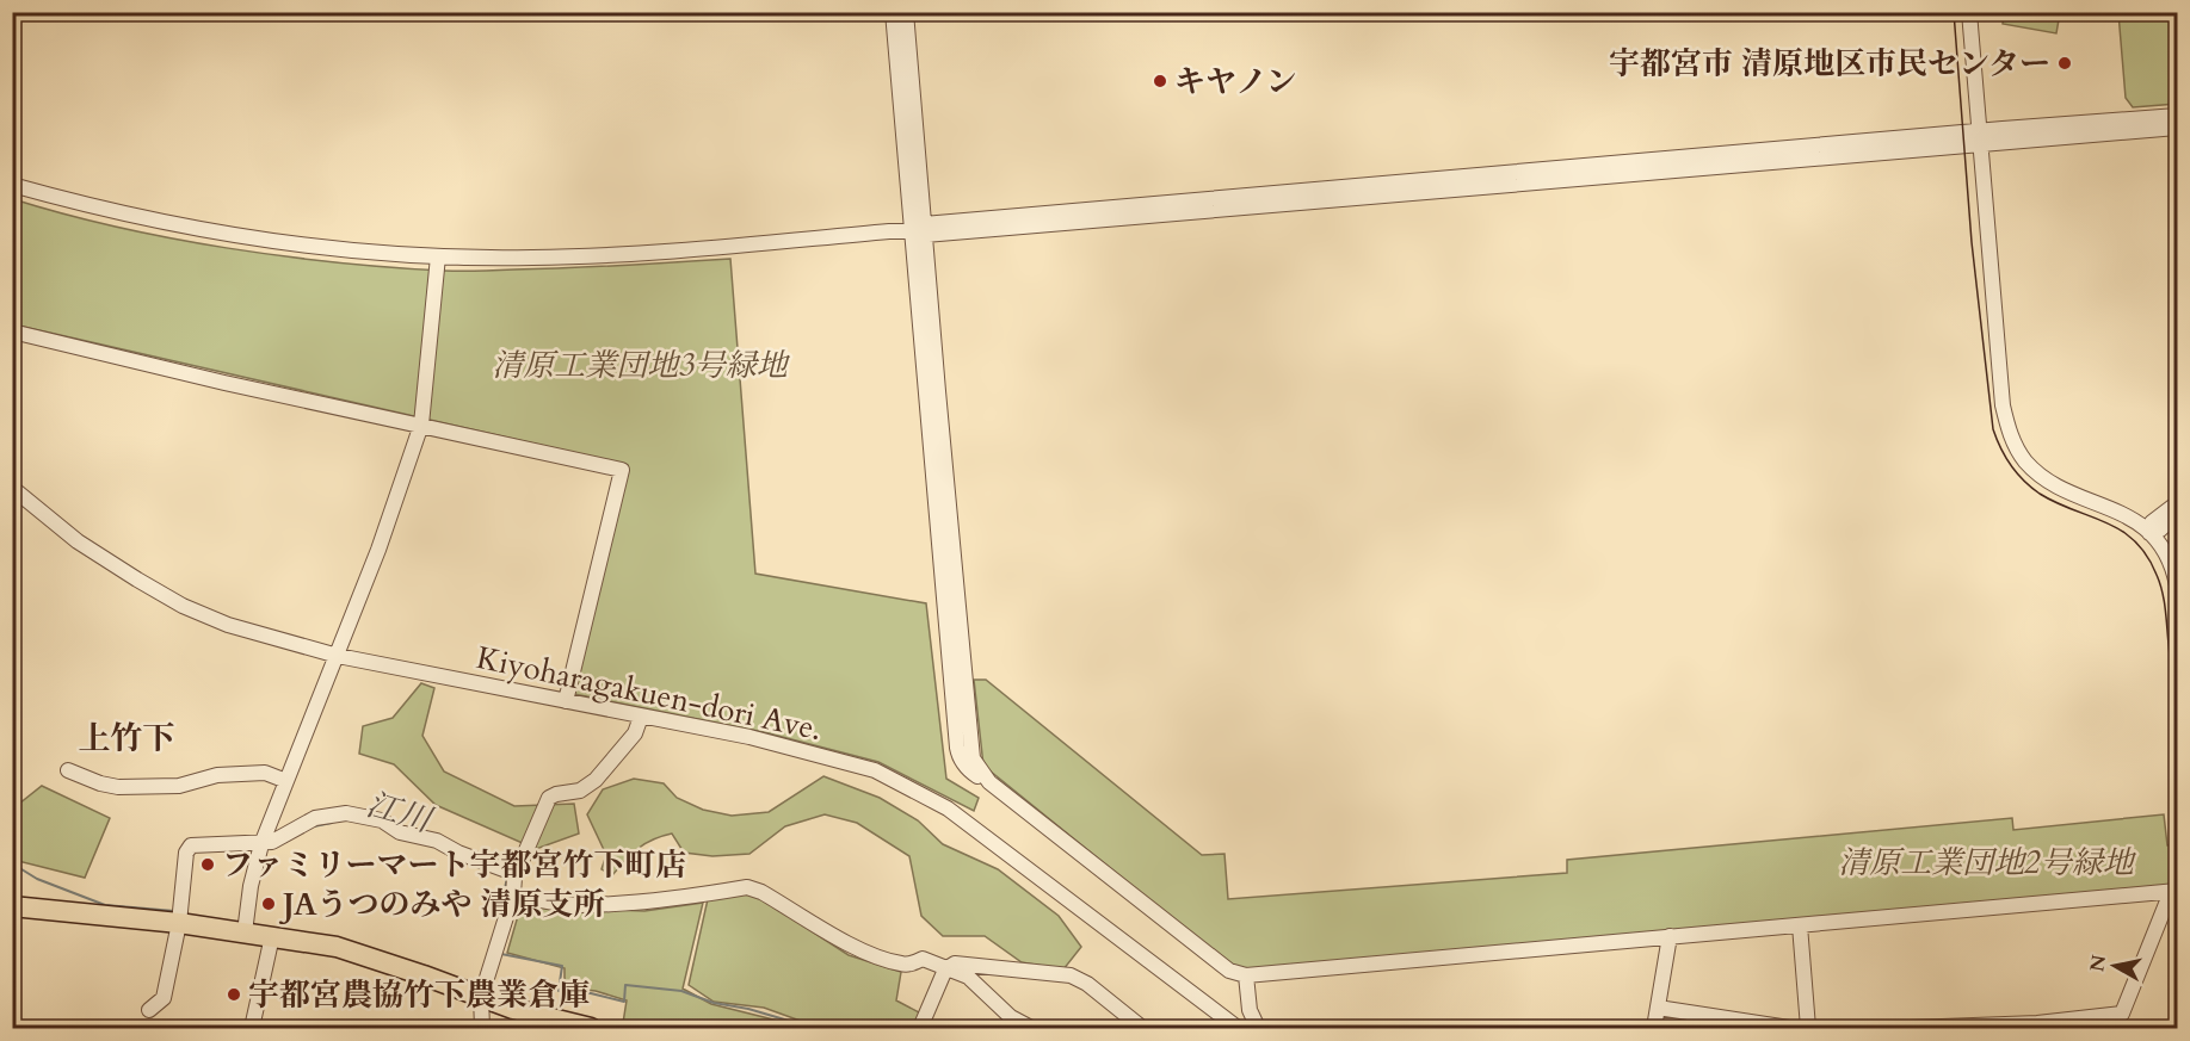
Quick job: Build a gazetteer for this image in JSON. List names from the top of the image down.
{
  "streets": {
    "street": ["Kiyoharagakuen-dori Ave."]
  },
  "districts": ["上竹下"],
  "water": ["江川"],
  "parks": ["清原工業団地3号緑地", "清原工業団地2号緑地"],
  "places": [
    "宇都宮市 清原地区市民センター",
    "キヤノン",
    "ファミリーマート宇都宮竹下町店",
    "JAうつのみや 清原支所",
    "宇都宮農協竹下農業倉庫"
  ],
  "north": "left"
}
